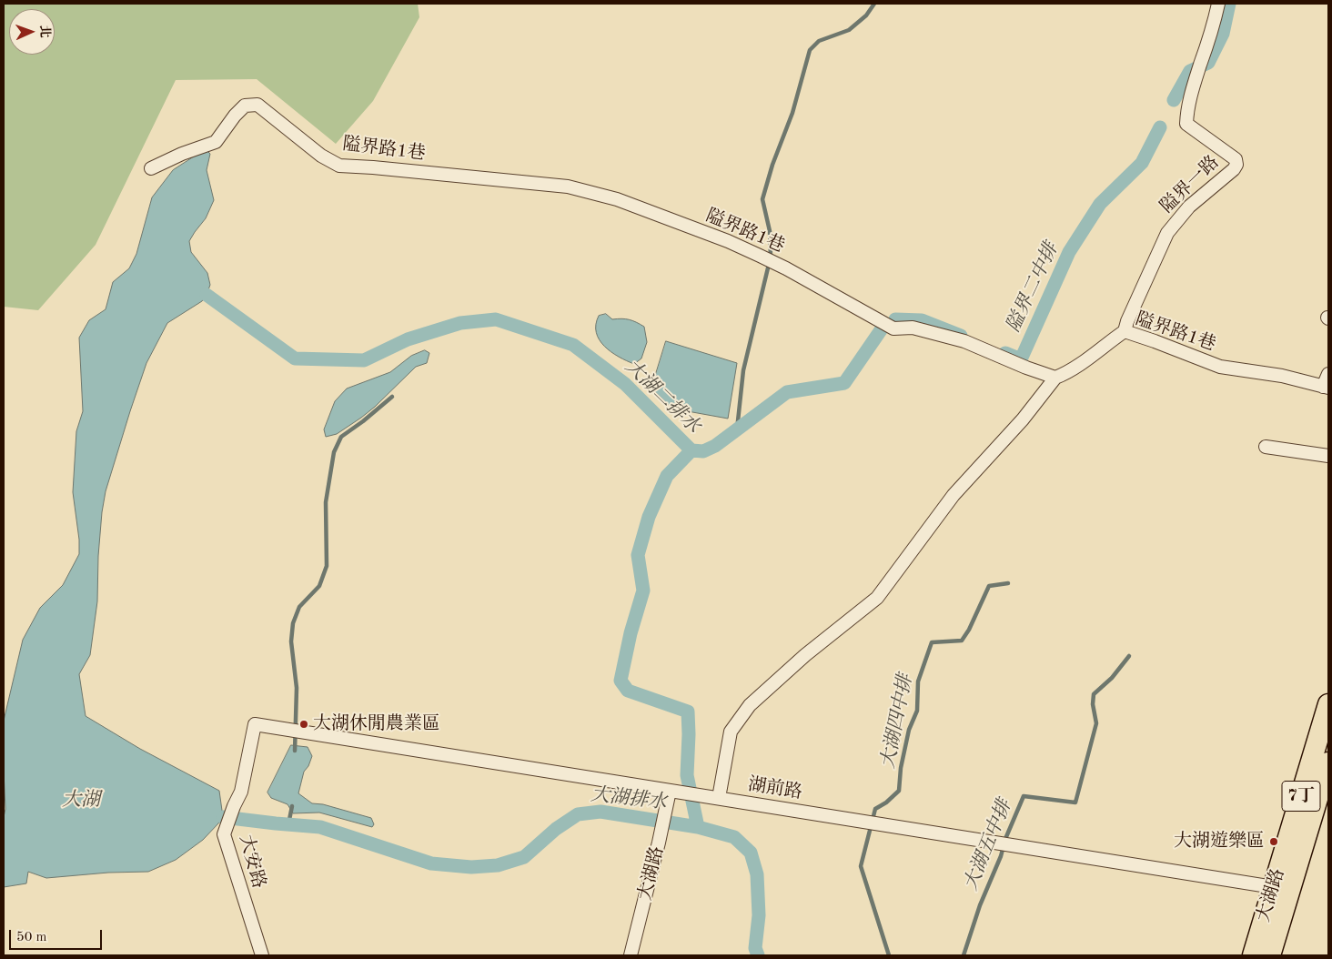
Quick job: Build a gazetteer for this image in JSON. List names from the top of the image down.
{
  "streets": {
    "main road": ["7丁", "大湖路"],
    "street": [
      "隘界路1巷",
      "隘界一路",
      "湖前路",
      "大安路"
    ]
  },
  "crossings": [
    ["隘界路1巷", "隘界一路"],
    ["湖前路", "大安路"],
    ["湖前路", "大湖路"]
  ],
  "water": [
    "隘界二中排",
    "大湖二排水",
    "大湖四中排",
    "大湖排水",
    "大湖",
    "大湖五中排"
  ],
  "places": ["大湖休閒農業區", "大湖遊樂區"],
  "scale_bar": "50 m",
  "north": "right"
}
